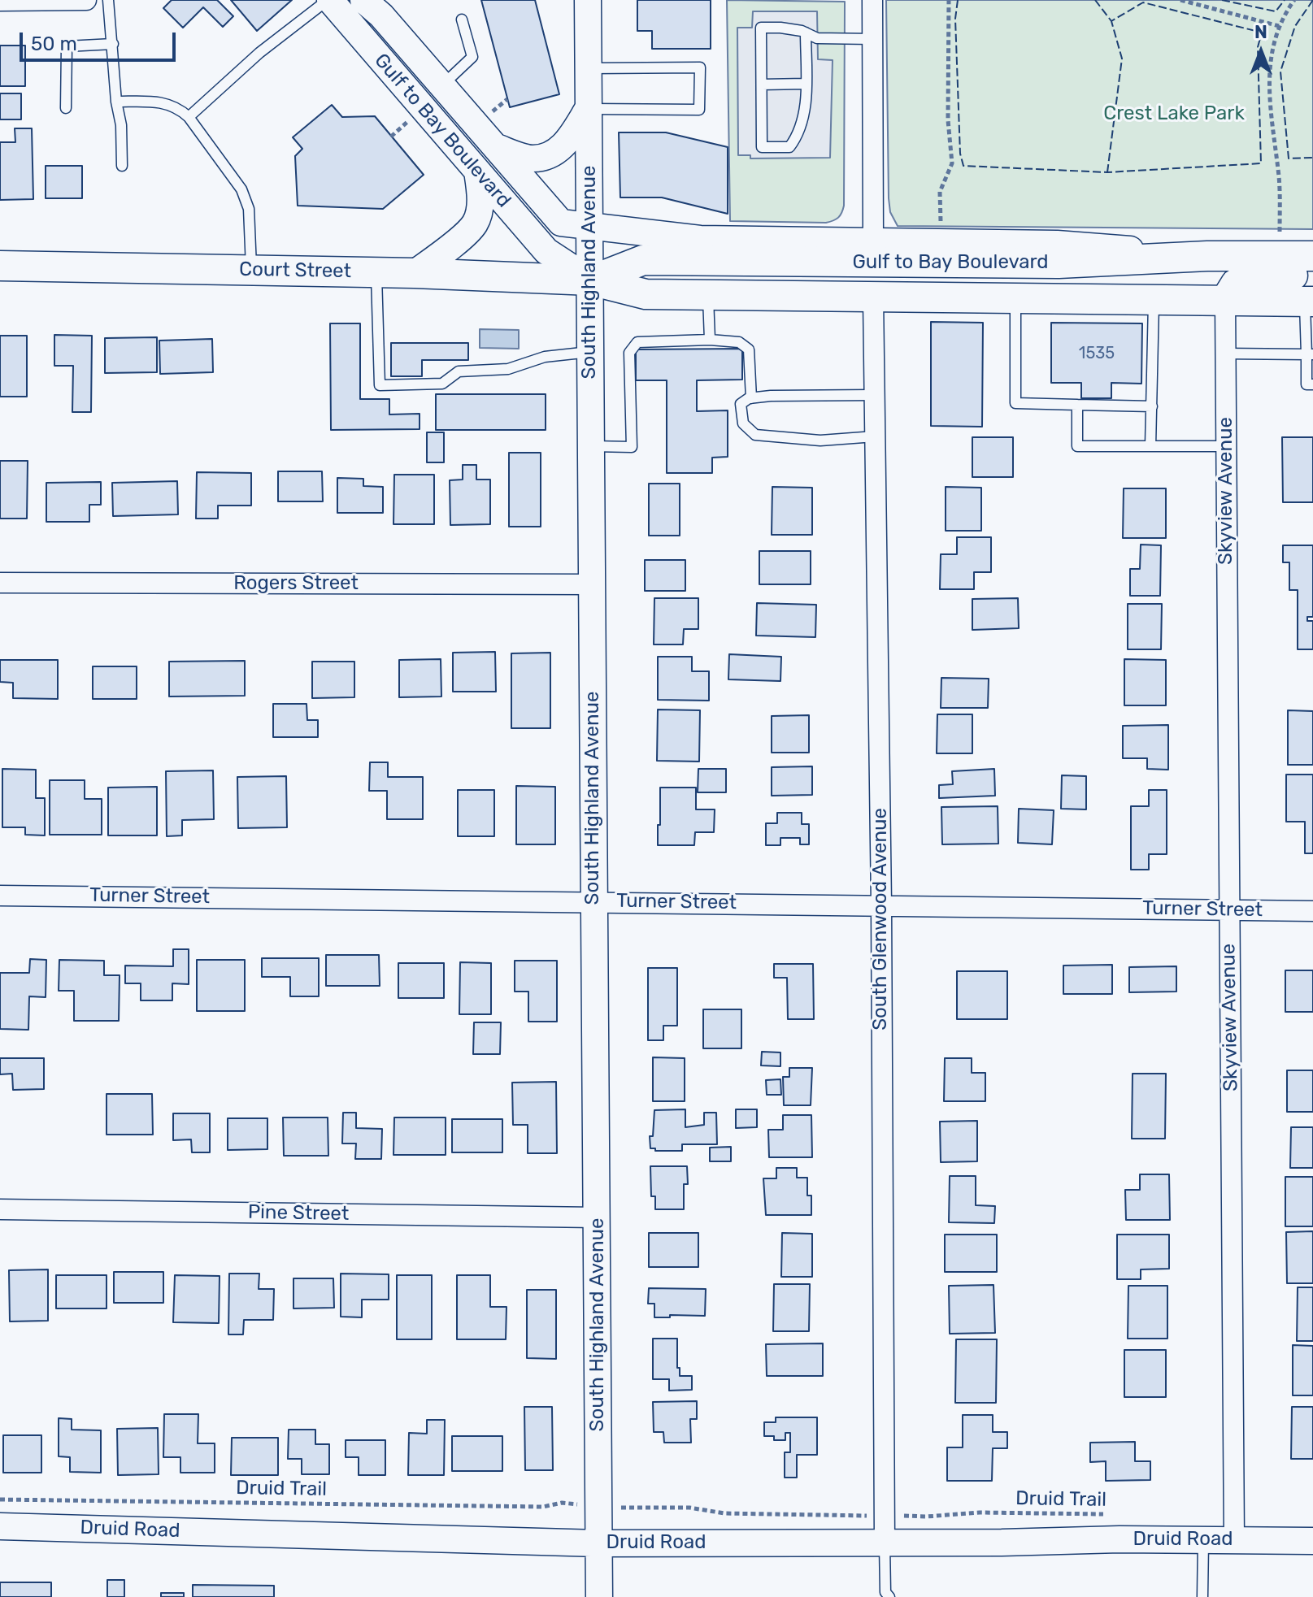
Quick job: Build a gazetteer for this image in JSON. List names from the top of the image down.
{
  "streets": {
    "main road": ["Gulf to Bay Boulevard", "Court Street"],
    "street": [
      "South Highland Avenue",
      "Skyview Avenue",
      "Rogers Street",
      "Turner Street",
      "South Glenwood Avenue",
      "Pine Street",
      "Druid Road"
    ],
    "path": ["Druid Trail"]
  },
  "crossings": [
    ["Gulf to Bay Boulevard", "Court Street"],
    ["Gulf to Bay Boulevard", "South Highland Avenue"],
    ["Gulf to Bay Boulevard", "Skyview Avenue"],
    ["Gulf to Bay Boulevard", "South Glenwood Avenue"],
    ["Court Street", "South Highland Avenue"],
    ["South Highland Avenue", "Rogers Street"],
    ["South Highland Avenue", "Turner Street"],
    ["South Highland Avenue", "Pine Street"],
    ["South Highland Avenue", "Druid Road"],
    ["Skyview Avenue", "Turner Street"],
    ["Skyview Avenue", "Druid Road"],
    ["Turner Street", "South Glenwood Avenue"],
    ["South Glenwood Avenue", "Druid Road"]
  ],
  "parks": ["Crest Lake Park"],
  "house_numbers": ["1535"],
  "scale_bar": "50 m",
  "north": "top"
}
